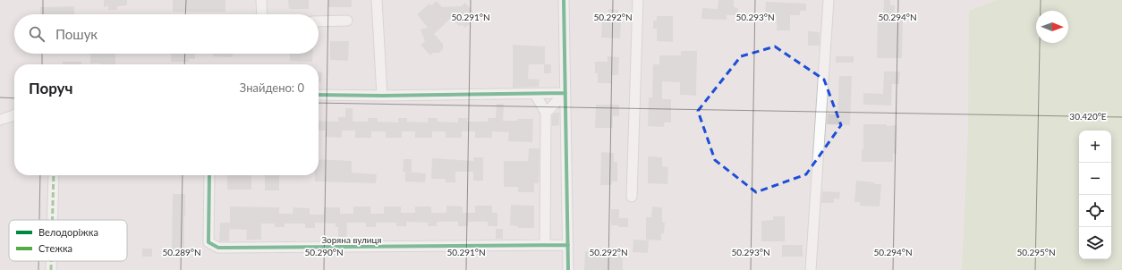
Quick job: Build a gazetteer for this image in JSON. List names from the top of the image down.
{
  "streets": {
    "street": ["Зоряна вулиця"]
  },
  "legend": ["Велодоріжка", "Стежка"],
  "north": "right",
  "page": {
    "search": "Пошук",
    "heading": ["Поруч", "Знайдено: 0"],
    "map_buttons": ["+", "−"]
  },
  "coordinates": [
    "50.291°N",
    "50.292°N",
    "50.293°N",
    "50.294°N",
    "30.420°E",
    "50.289°N",
    "50.290°N",
    "50.295°N"
  ]
}
